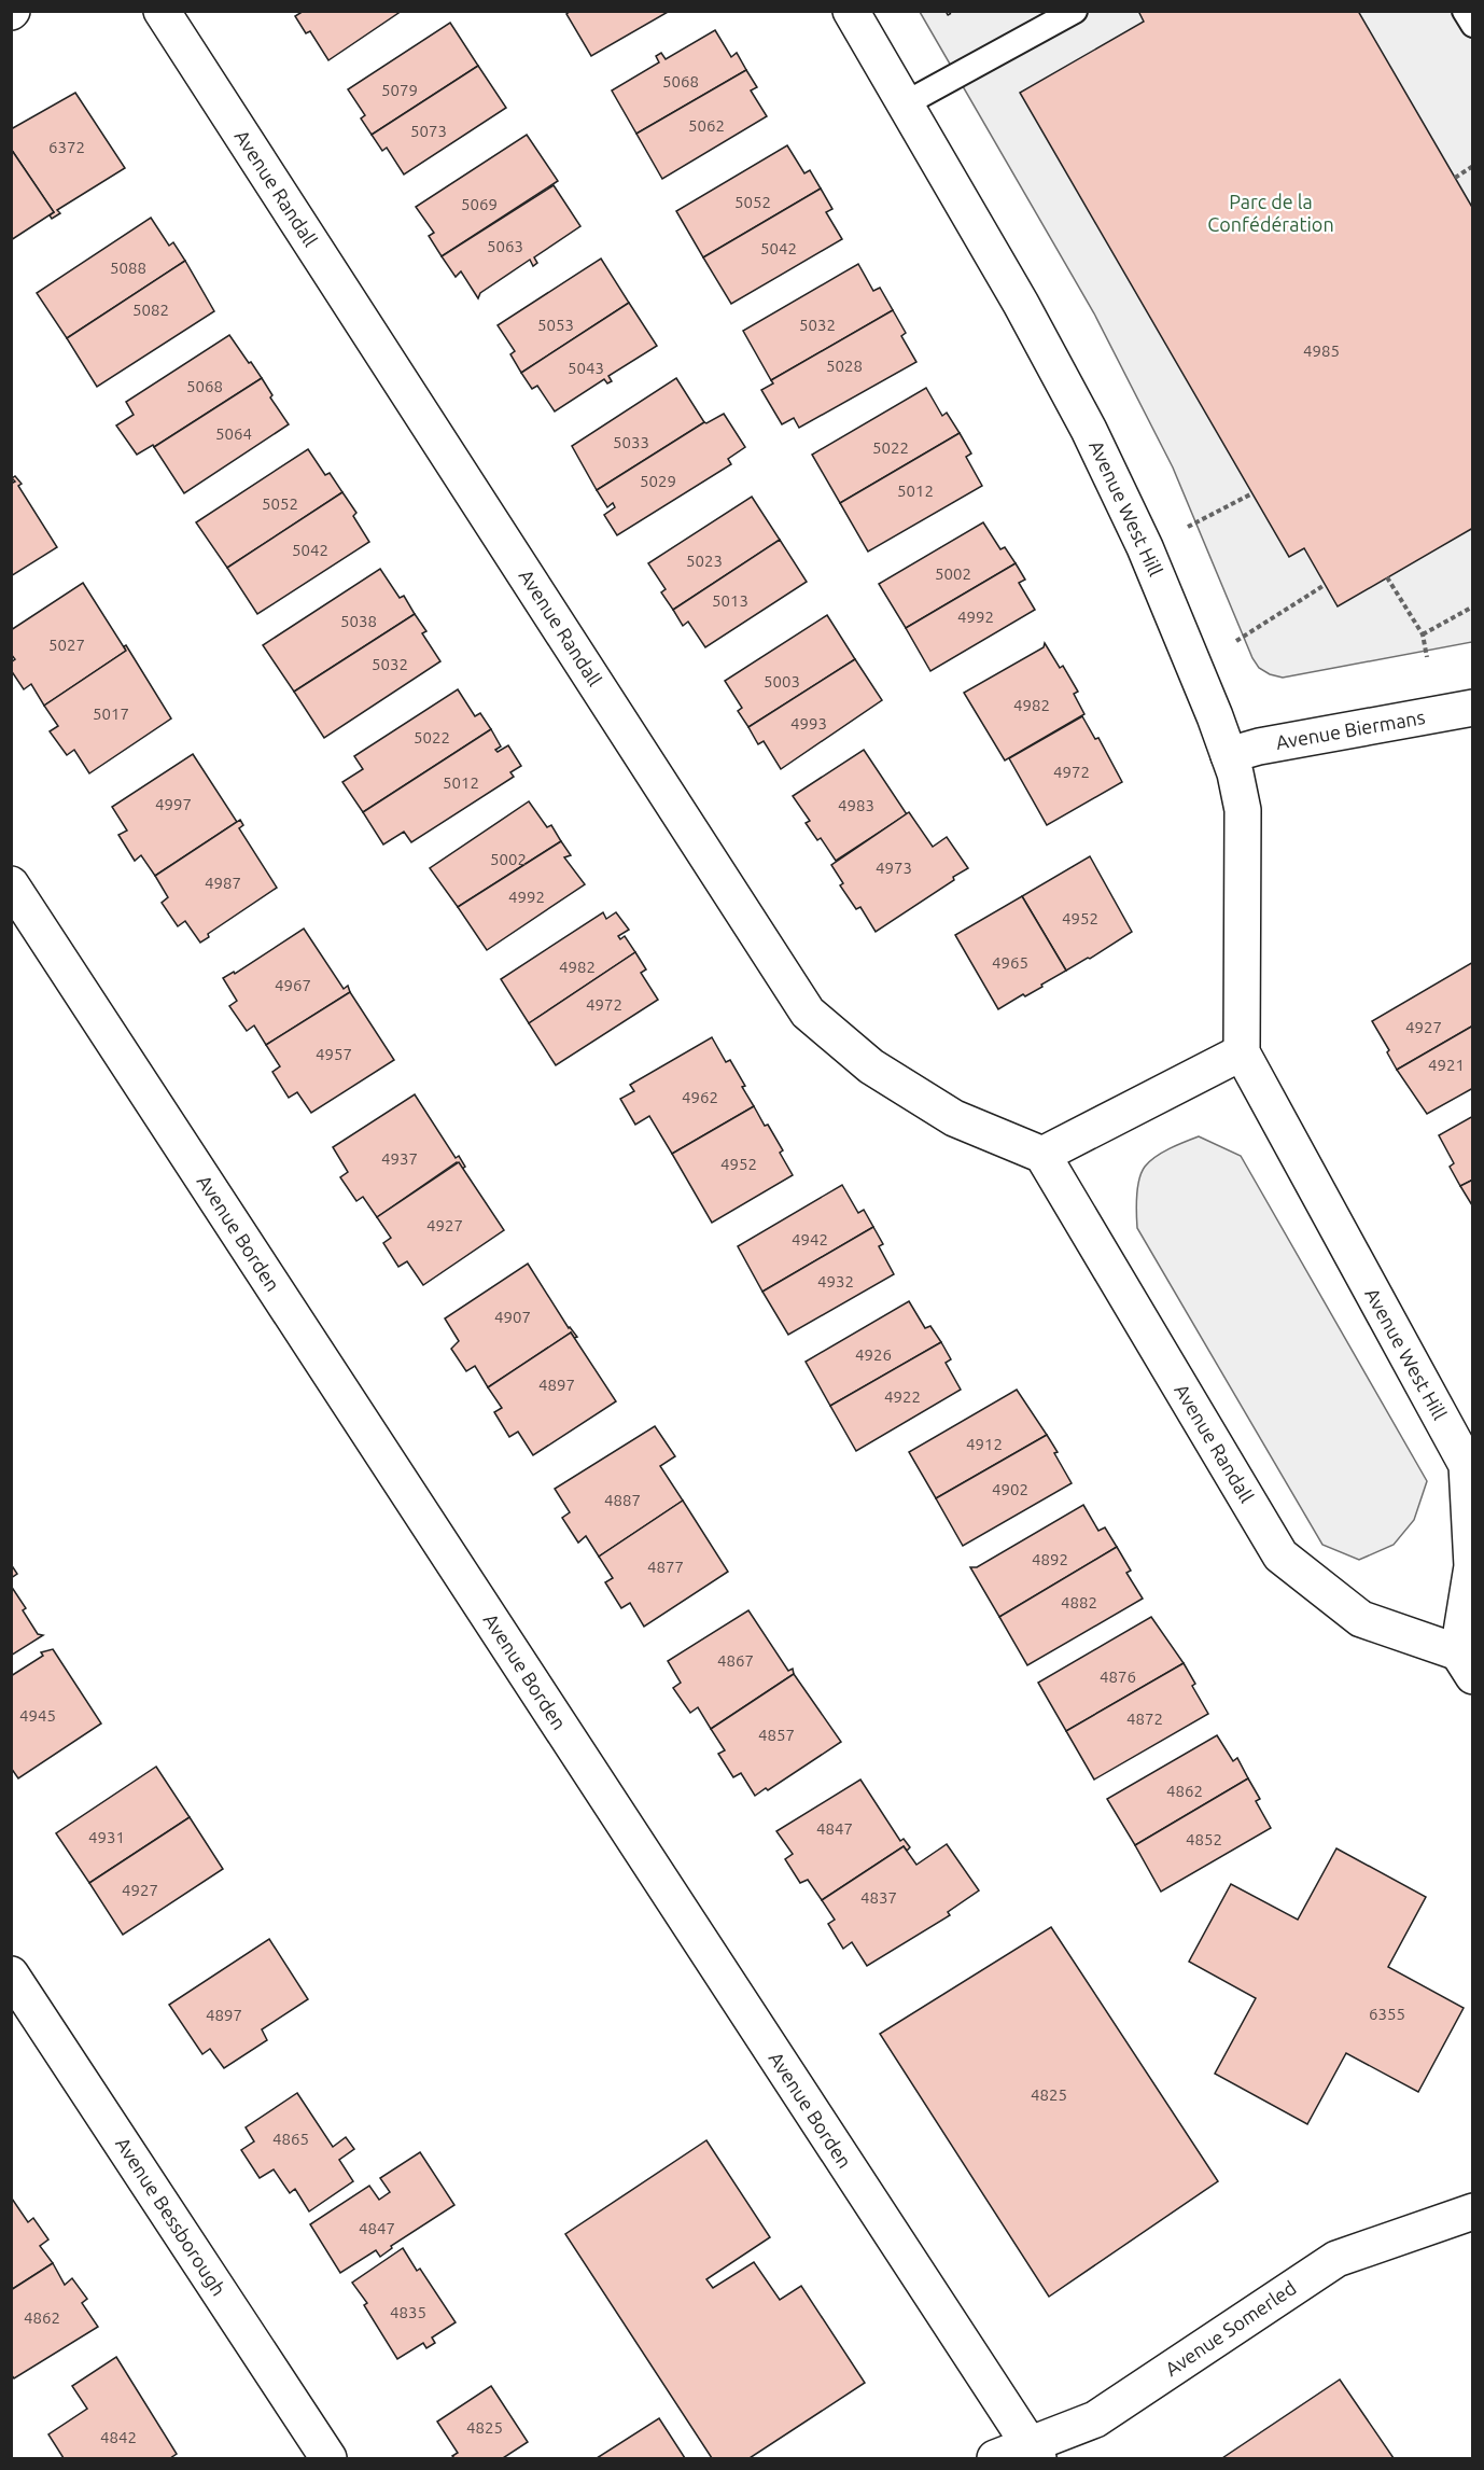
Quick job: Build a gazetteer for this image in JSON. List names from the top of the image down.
{
  "streets": {
    "street": [
      "Avenue Randall",
      "Avenue West Hill",
      "Avenue Biermans",
      "Avenue Borden",
      "Avenue Bessborough",
      "Avenue Somerled"
    ]
  },
  "crossings": [
    ["Avenue Randall", "Avenue West Hill"],
    ["Avenue West Hill", "Avenue Biermans"],
    ["Avenue Borden", "Avenue Somerled"]
  ],
  "parks": ["Parc de la Confédération"],
  "house_numbers": [
    "5068",
    "5079",
    "5062",
    "5073",
    "6372",
    "5052",
    "5069",
    "5063",
    "5042",
    "5088",
    "5082",
    "5053",
    "5032",
    "4985",
    "5028",
    "5043",
    "5068",
    "5064",
    "5033",
    "5022",
    "5029",
    "5012",
    "5052",
    "5042",
    "5023",
    "5002",
    "5013",
    "4992",
    "5038",
    "5027",
    "5032",
    "5003",
    "4982",
    "5017",
    "4993",
    "5022",
    "4972",
    "5012",
    "4997",
    "4983",
    "5002",
    "4973",
    "4987",
    "4992",
    "4952",
    "4965",
    "4982",
    "4967",
    "4972",
    "4927",
    "4957",
    "4921",
    "4962",
    "4937",
    "4952",
    "4927",
    "4942",
    "4932",
    "4907",
    "4926",
    "4897",
    "4922",
    "4912",
    "4902",
    "4887",
    "4892",
    "4877",
    "4882",
    "4867",
    "4876",
    "4945",
    "4872",
    "4857",
    "4862",
    "4847",
    "4931",
    "4852",
    "4927",
    "4837",
    "6355",
    "4897",
    "4825",
    "4865",
    "4847",
    "4835",
    "4862",
    "4825",
    "4842"
  ]
}
